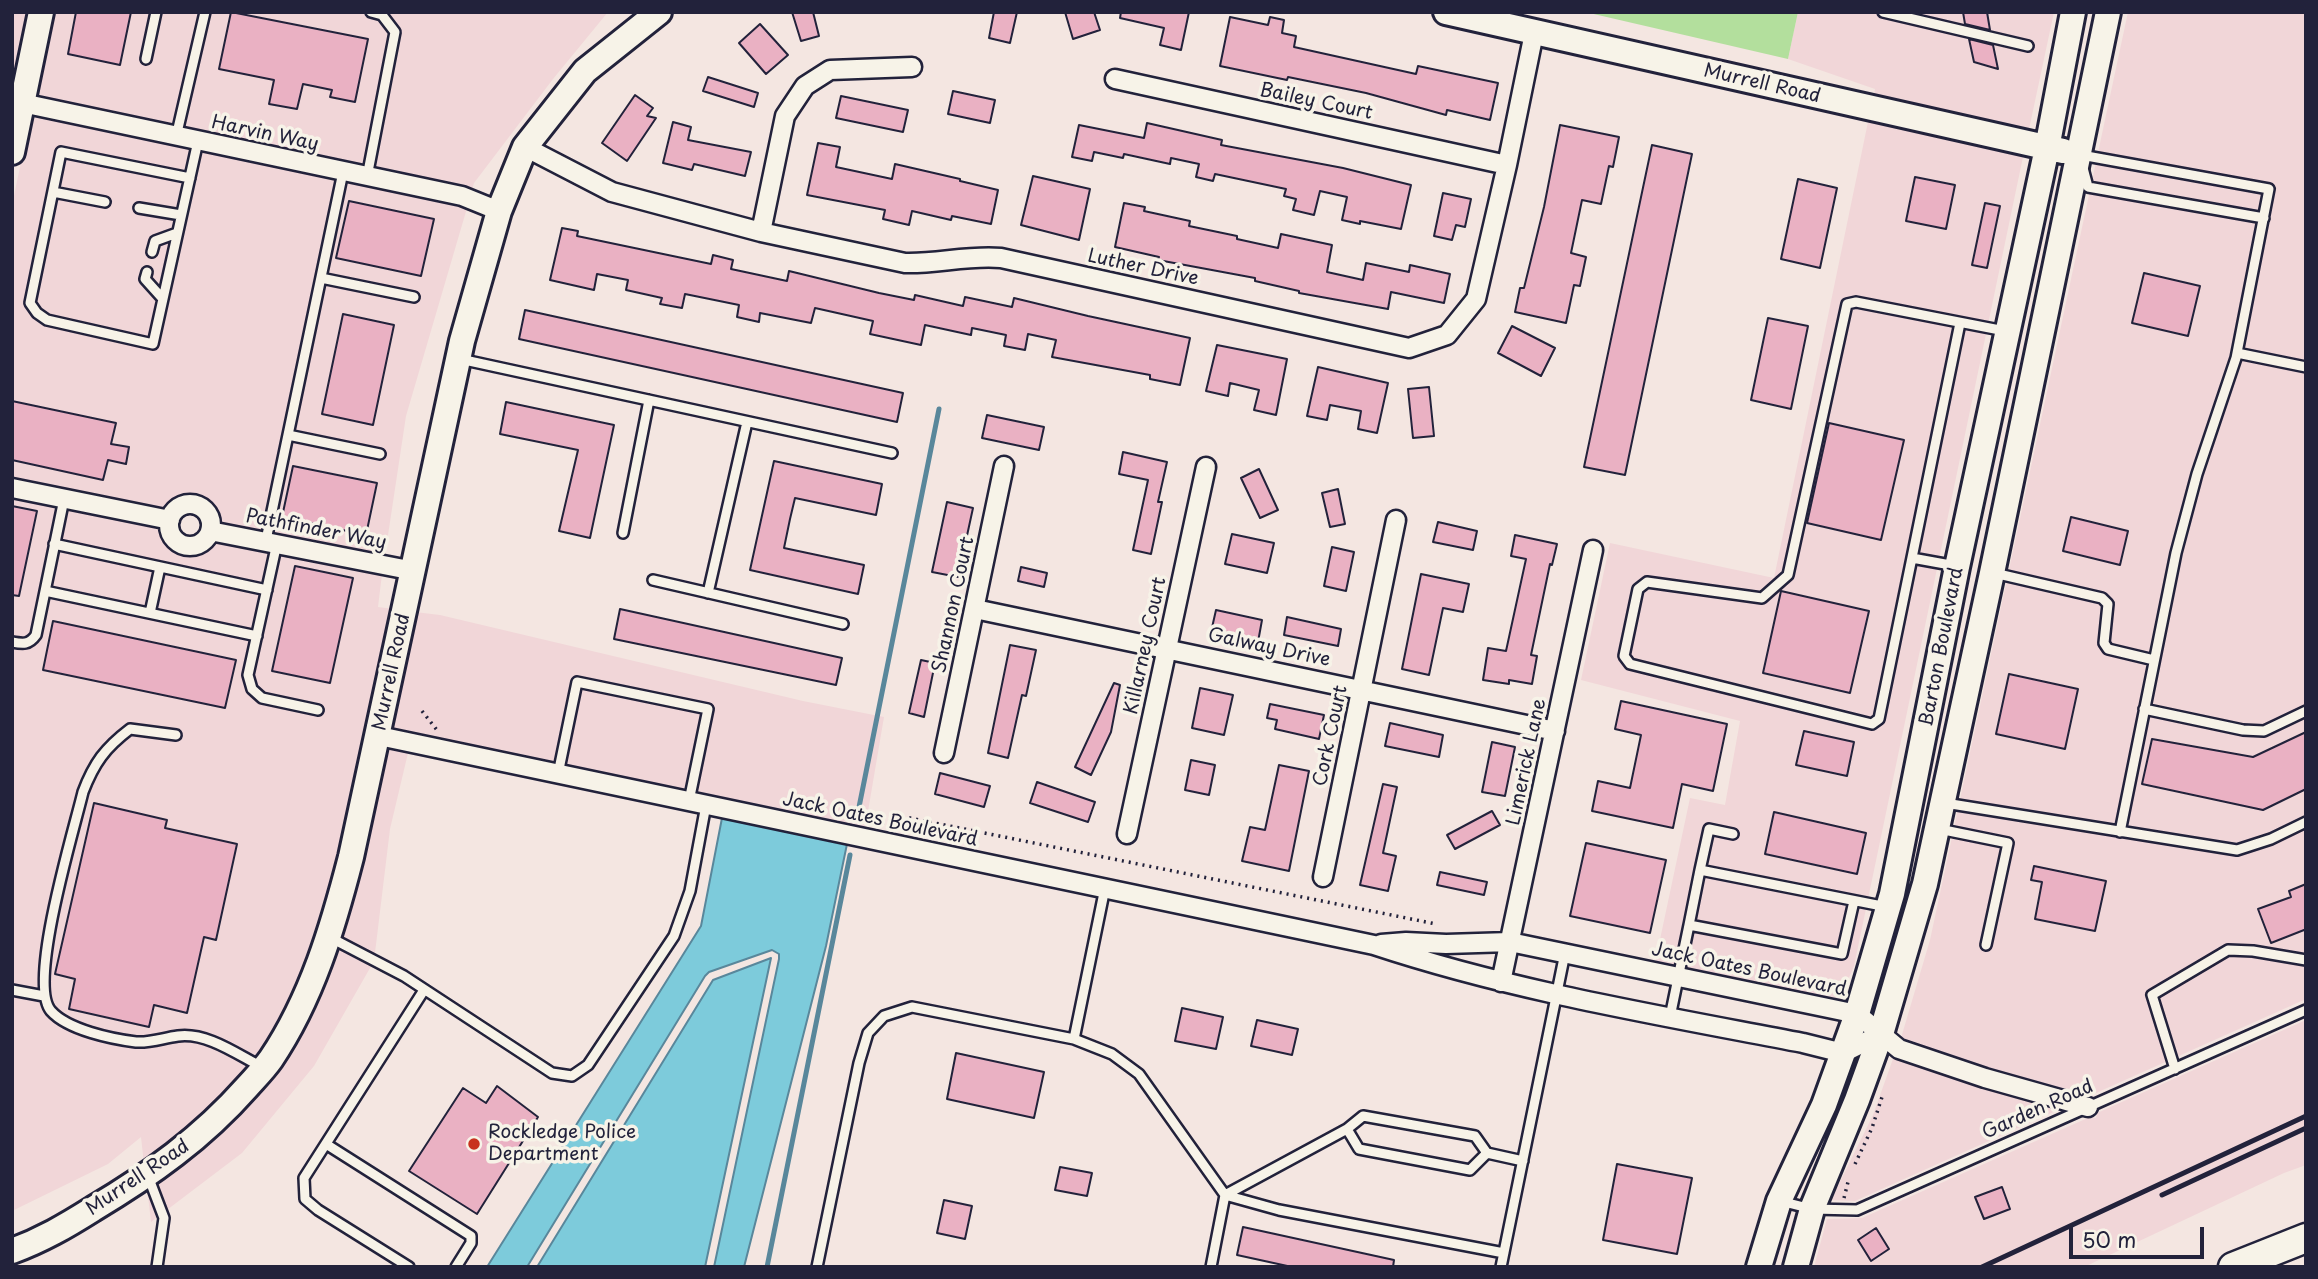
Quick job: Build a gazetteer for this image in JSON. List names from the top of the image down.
{
  "streets": {
    "main road": ["Murrell Road", "Barton Boulevard"],
    "street": [
      "Bailey Court",
      "Harvin Way",
      "Luther Drive",
      "Pathfinder Way",
      "Shannon Court",
      "Killarney Court",
      "Galway Drive",
      "Cork Court",
      "Limerick Lane",
      "Jack Oates Boulevard"
    ],
    "lane": ["Garden Road"]
  },
  "crossings": [
    ["Murrell Road", "Harvin Way"],
    ["Murrell Road", "Luther Drive"],
    ["Murrell Road", "Pathfinder Way"],
    ["Murrell Road", "Barton Boulevard"],
    ["Murrell Road", "Jack Oates Boulevard"],
    ["Bailey Court", "Luther Drive"],
    ["Shannon Court", "Galway Drive"],
    ["Killarney Court", "Galway Drive"],
    ["Barton Boulevard", "Jack Oates Boulevard"],
    ["Barton Boulevard", "Garden Road"],
    ["Galway Drive", "Cork Court"],
    ["Galway Drive", "Limerick Lane"],
    ["Limerick Lane", "Jack Oates Boulevard"],
    ["Jack Oates Boulevard", "Garden Road"]
  ],
  "places": ["Rockledge Police Department"],
  "scale_bar": "50 m"
}
